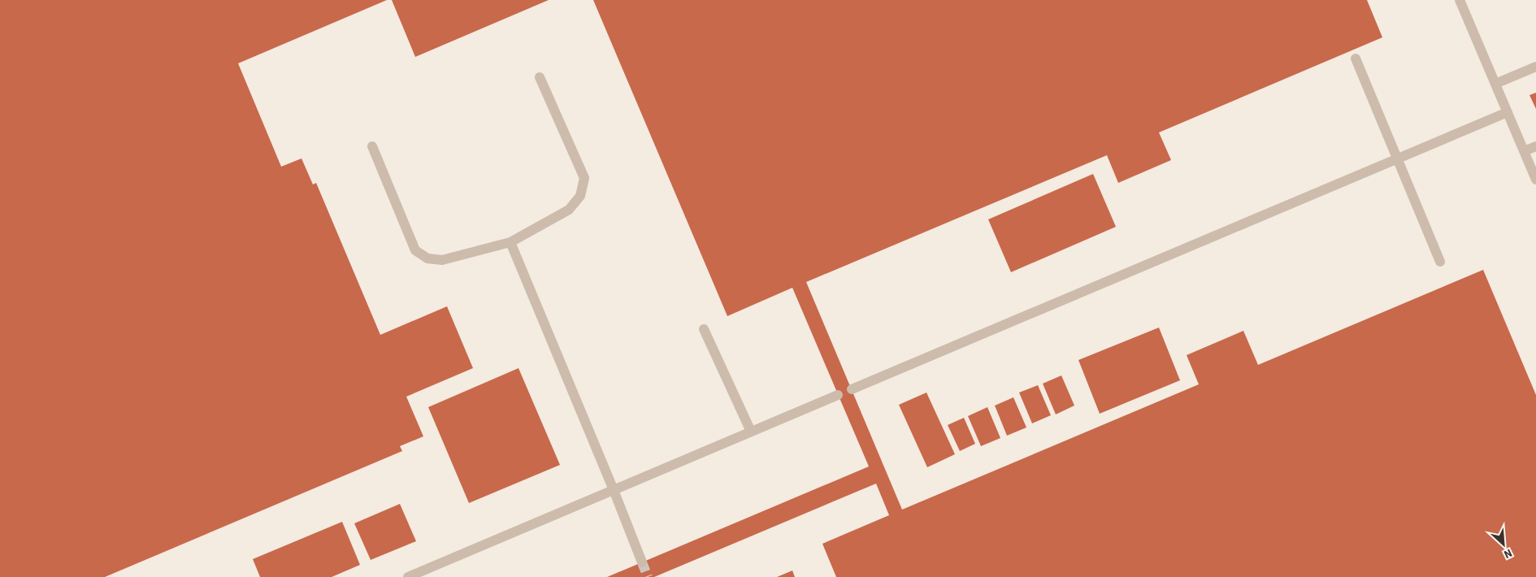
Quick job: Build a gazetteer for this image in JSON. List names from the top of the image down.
{
  "north": "bottom right"
}
